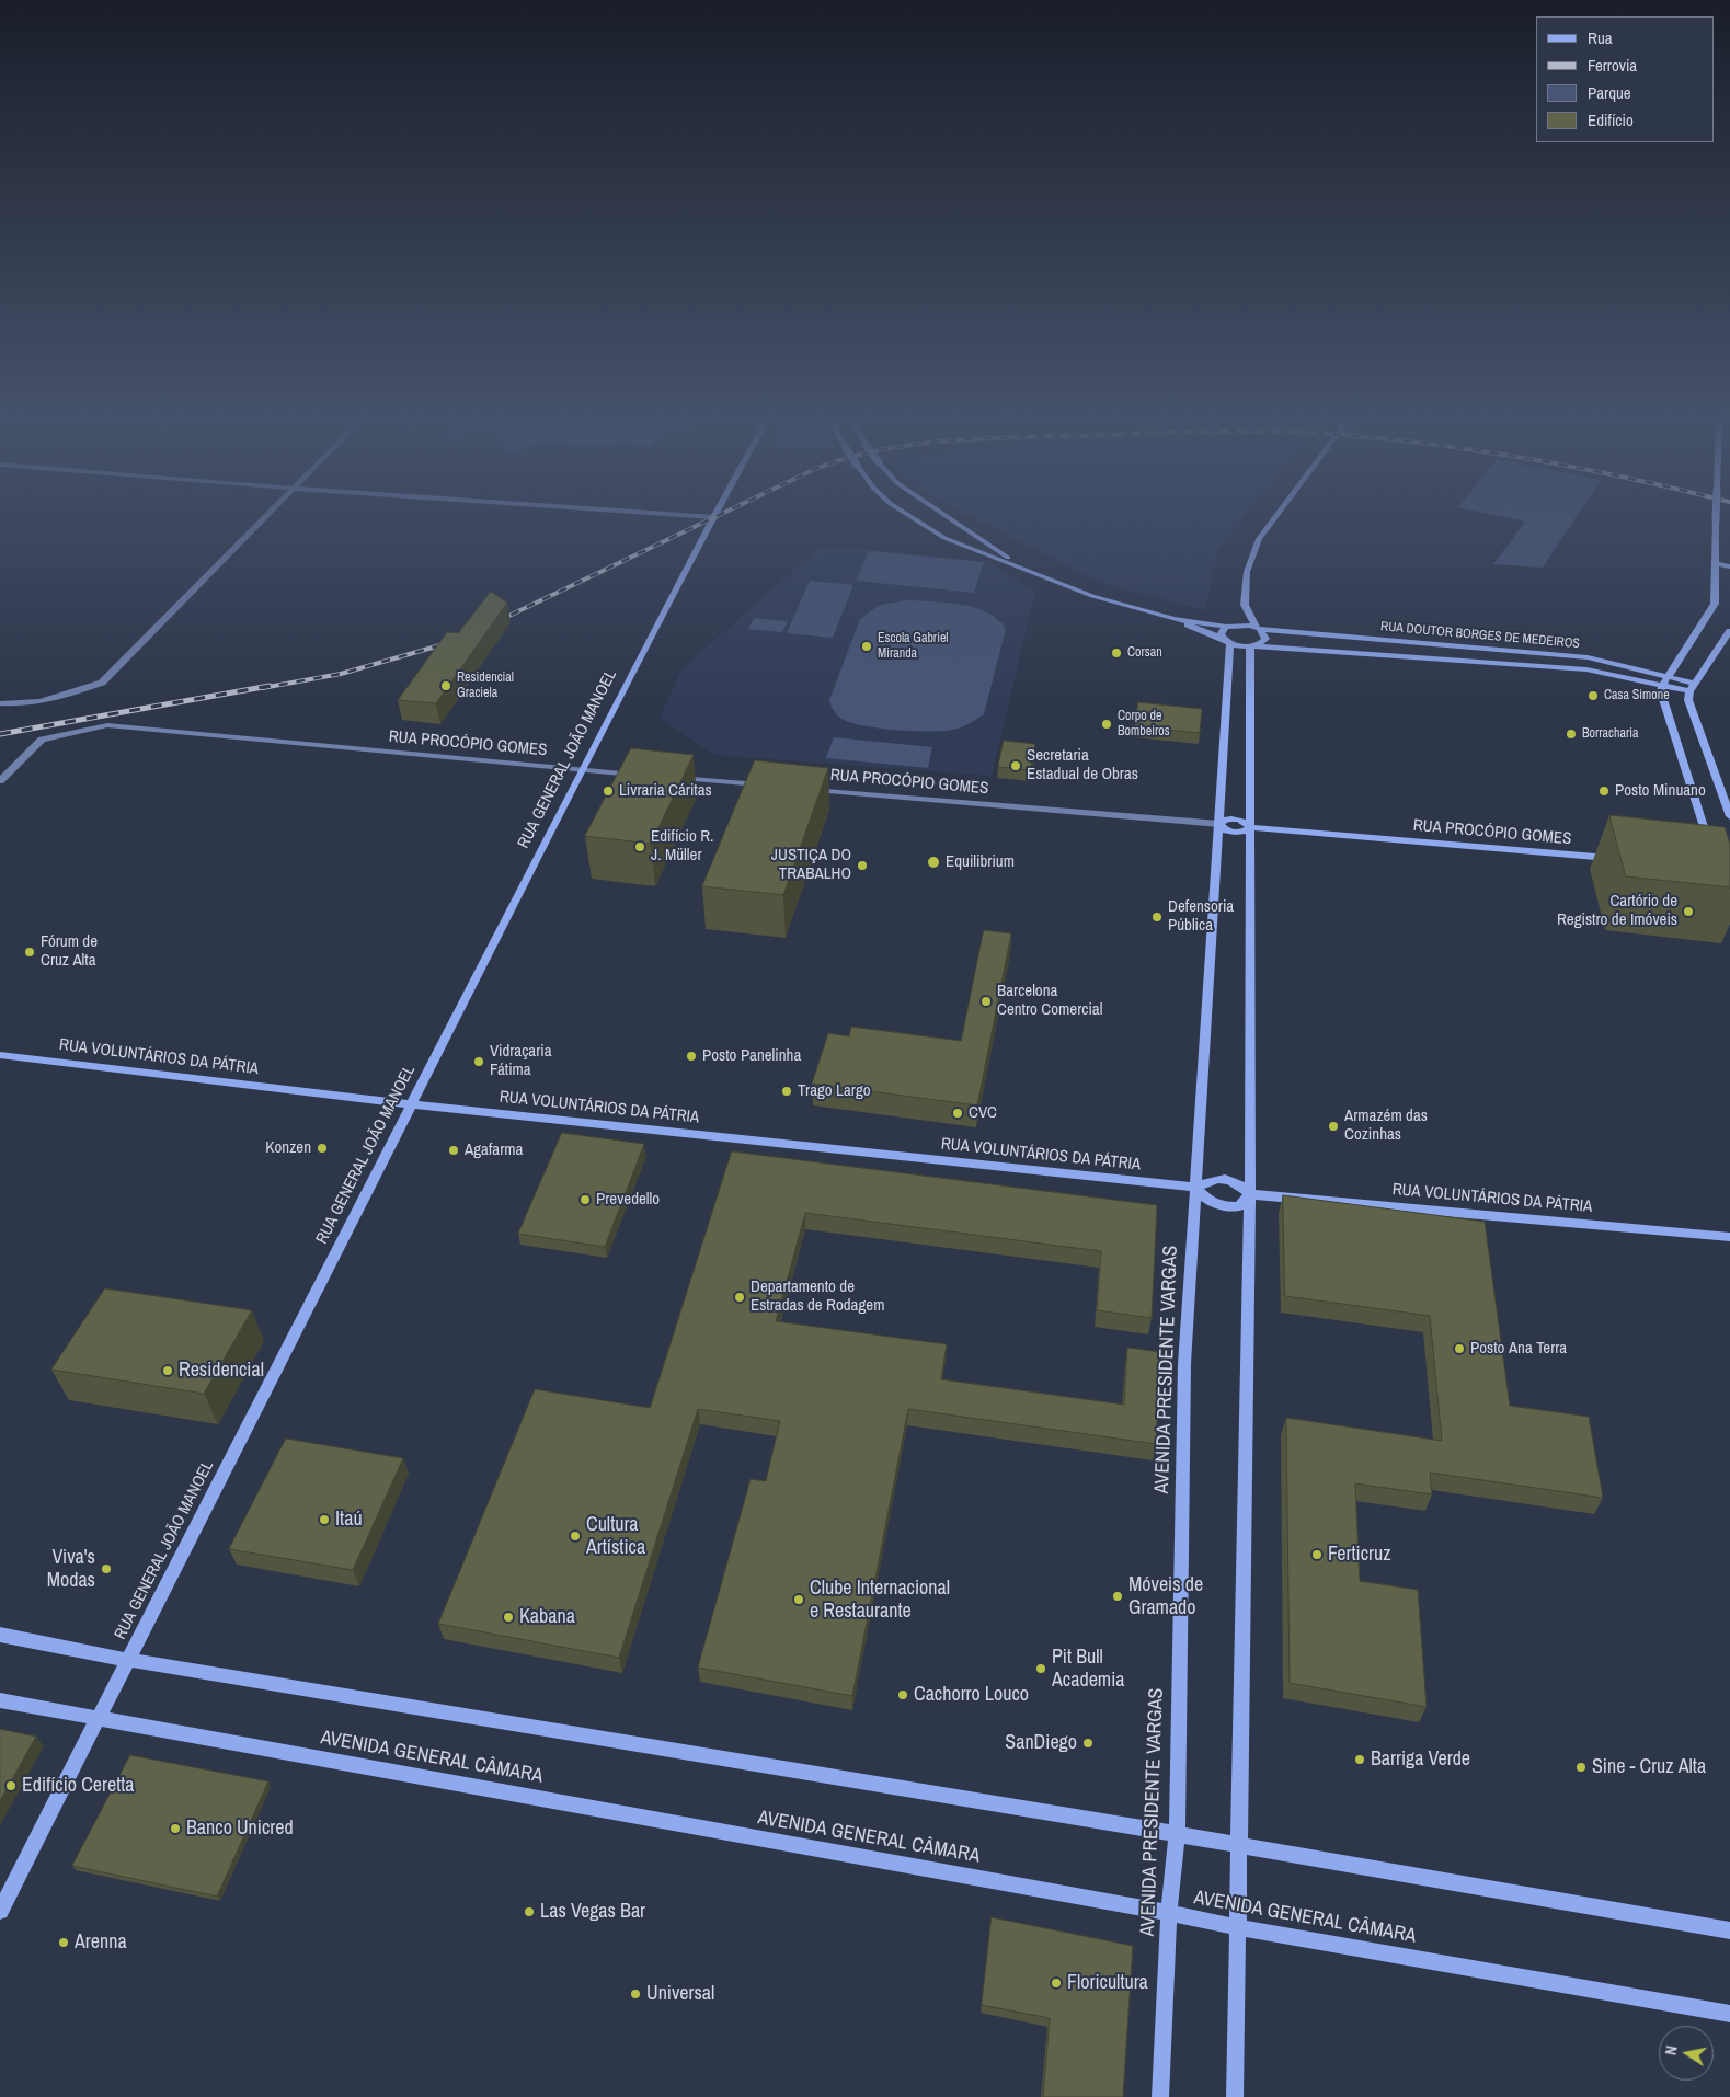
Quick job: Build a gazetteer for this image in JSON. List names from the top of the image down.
{
  "streets": {
    "main road": [
      "RUA DOUTOR BORGES DE MEDEIROS",
      "RUA PROCÓPIO GOMES",
      "RUA GENERAL JOÃO MANOEL",
      "RUA VOLUNTÁRIOS DA PÁTRIA",
      "AVENIDA PRESIDENTE VARGAS",
      "AVENIDA GENERAL CÂMARA"
    ]
  },
  "crossings": [
    ["RUA DOUTOR BORGES DE MEDEIROS", "AVENIDA PRESIDENTE VARGAS"],
    ["RUA PROCÓPIO GOMES", "RUA GENERAL JOÃO MANOEL"],
    ["RUA PROCÓPIO GOMES", "AVENIDA PRESIDENTE VARGAS"],
    ["RUA GENERAL JOÃO MANOEL", "RUA VOLUNTÁRIOS DA PÁTRIA"],
    ["RUA GENERAL JOÃO MANOEL", "AVENIDA GENERAL CÂMARA"],
    ["RUA VOLUNTÁRIOS DA PÁTRIA", "AVENIDA PRESIDENTE VARGAS"],
    ["AVENIDA PRESIDENTE VARGAS", "AVENIDA GENERAL CÂMARA"]
  ],
  "places": [
    "Escola Gabriel Miranda",
    "Corsan",
    "Residencial Graciela",
    "Casa Simone",
    "Corpo de Bombeiros",
    "Borracharia",
    "Secretaria Estadual de Obras",
    "Livraria Cáritas",
    "Posto Minuano",
    "Edifício R. J. Müller",
    "Equilibrium",
    "JUSTIÇA DO TRABALHO",
    "Cartório de Registro de Imóveis",
    "Defensoria Pública",
    "Fórum de Cruz Alta",
    "Barcelona Centro Comercial",
    "Posto Panelinha",
    "Vidraçaria Fátima",
    "Trago Largo",
    "CVC",
    "Armazém das Cozinhas",
    "Konzen",
    "Agafarma",
    "Prevedello",
    "Departamento de Estradas de Rodagem",
    "Posto Ana Terra",
    "Residencial",
    "Itaú",
    "Cultura Artística",
    "Ferticruz",
    "Viva's Modas",
    "Móveis de Gramado",
    "Clube Internacional e Restaurante",
    "Kabana",
    "Pit Bull Academia",
    "Cachorro Louco",
    "SanDiego",
    "Barriga Verde",
    "Sine - Cruz Alta",
    "Edifício Ceretta",
    "Banco Unicred",
    "Las Vegas Bar",
    "Arenna",
    "Floricultura",
    "Universal"
  ],
  "legend": [
    "Rua",
    "Ferrovia",
    "Parque",
    "Edifício"
  ],
  "north": "left"
}
